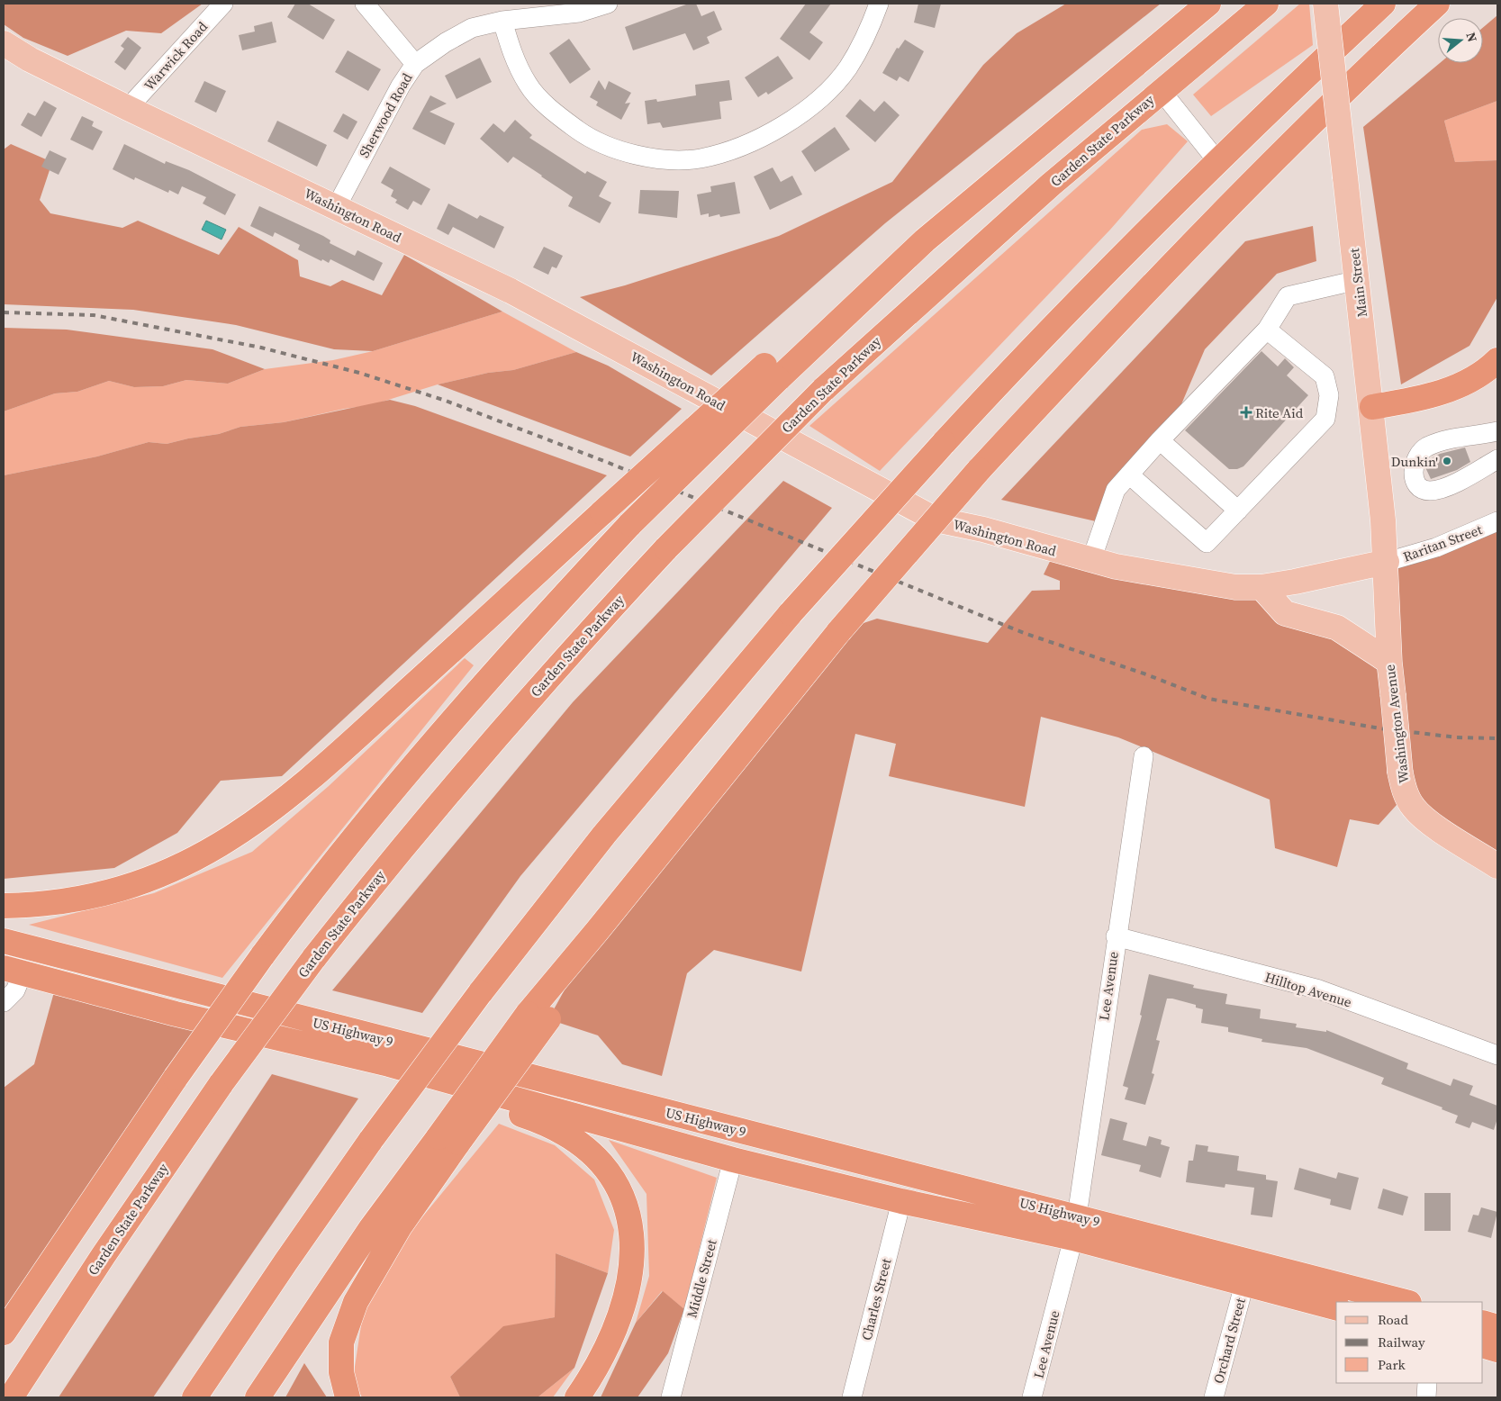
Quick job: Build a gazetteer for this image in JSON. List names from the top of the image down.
{
  "streets": {
    "highway": ["Garden State Parkway", "US Highway 9"],
    "main road": ["Washington Road", "Main Street", "Washington Avenue"],
    "street": [
      "Warwick Road",
      "Sherwood Road",
      "Raritan Street",
      "Lee Avenue",
      "Hilltop Avenue",
      "Middle Street",
      "Charles Street",
      "Orchard Street"
    ]
  },
  "crossings": [
    ["Warwick Road", "Washington Road"],
    ["Sherwood Road", "Washington Road"],
    ["Washington Road", "Main Street"],
    ["Washington Road", "Raritan Street"],
    ["Washington Road", "Washington Avenue"],
    ["Main Street", "Raritan Street"],
    ["Main Street", "Washington Avenue"],
    ["Raritan Street", "Washington Avenue"],
    ["Lee Avenue", "Hilltop Avenue"],
    ["Lee Avenue", "US Highway 9"],
    ["US Highway 9", "Middle Street"],
    ["US Highway 9", "Charles Street"],
    ["US Highway 9", "Orchard Street"]
  ],
  "places": {
    "health": ["Rite Aid"],
    "other": ["Dunkin'"]
  },
  "legend": ["Road", "Railway", "Park"],
  "north": "right"
}
